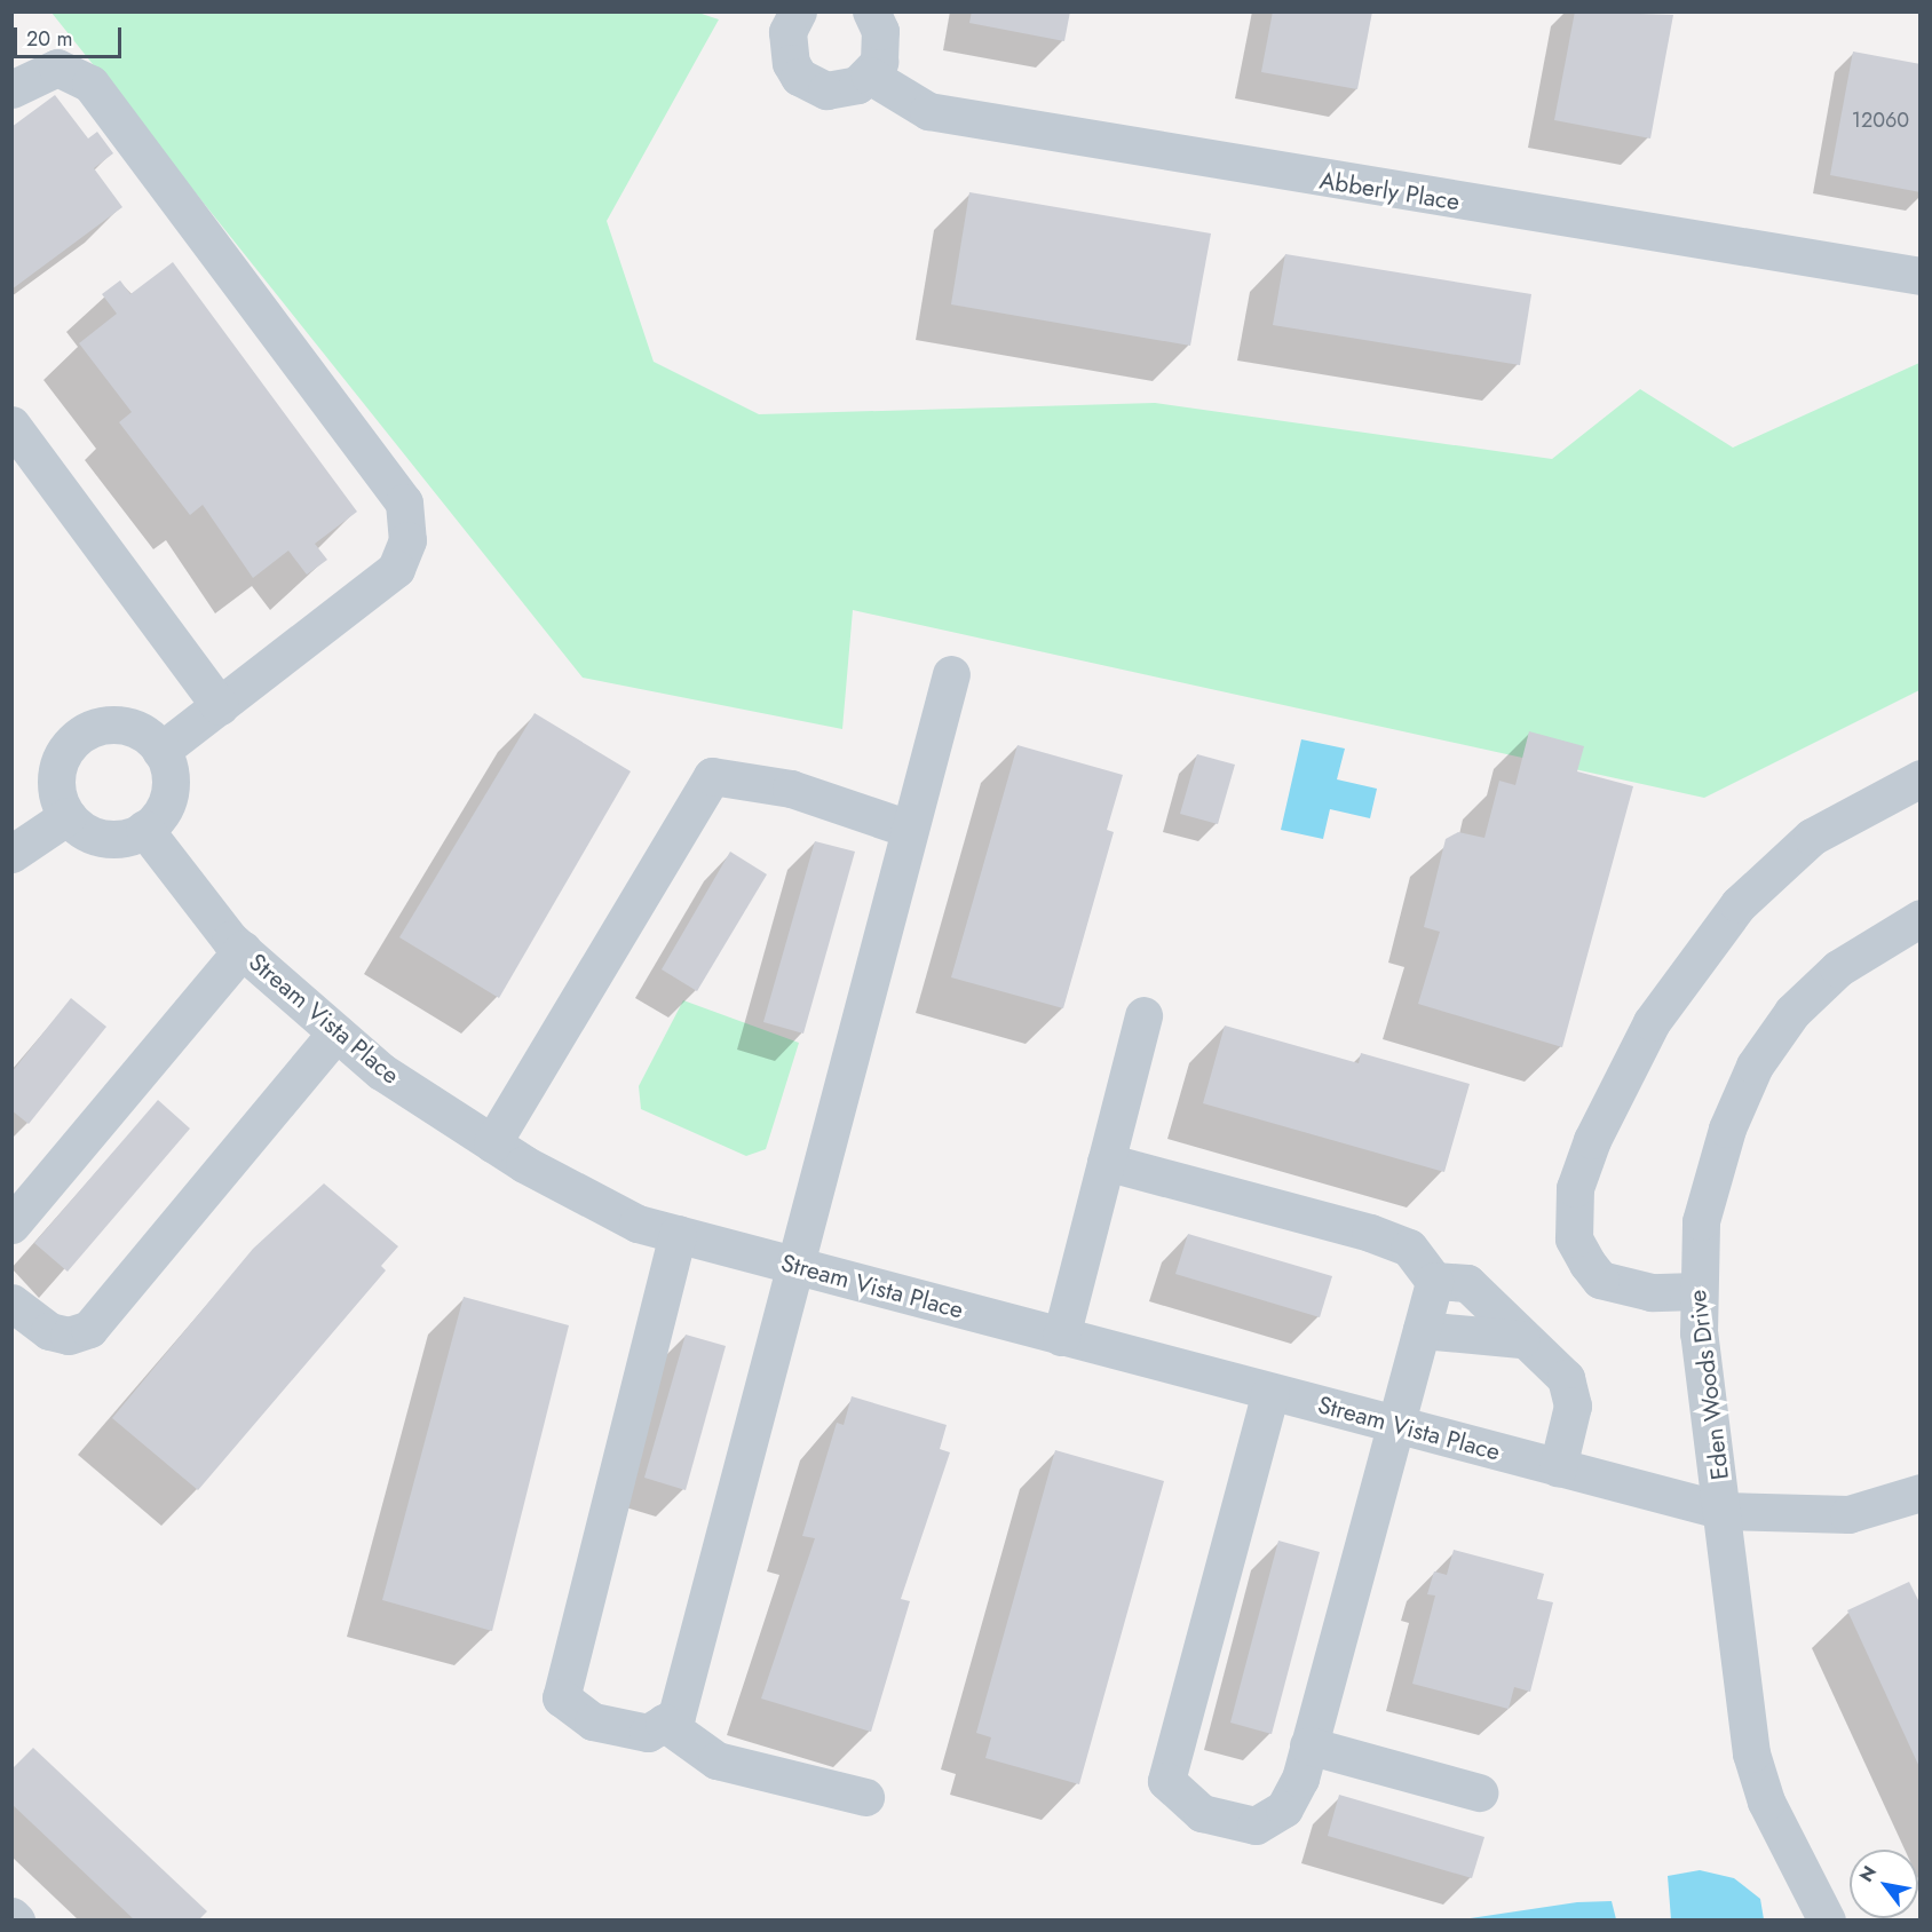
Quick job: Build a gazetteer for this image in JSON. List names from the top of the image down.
{
  "streets": {
    "street": ["Abberly Place", "Stream Vista Place", "Eden Woods Drive"]
  },
  "crossings": [
    ["Stream Vista Place", "Eden Woods Drive"]
  ],
  "house_numbers": ["12060"],
  "scale_bar": "20 m",
  "north": "top left"
}
